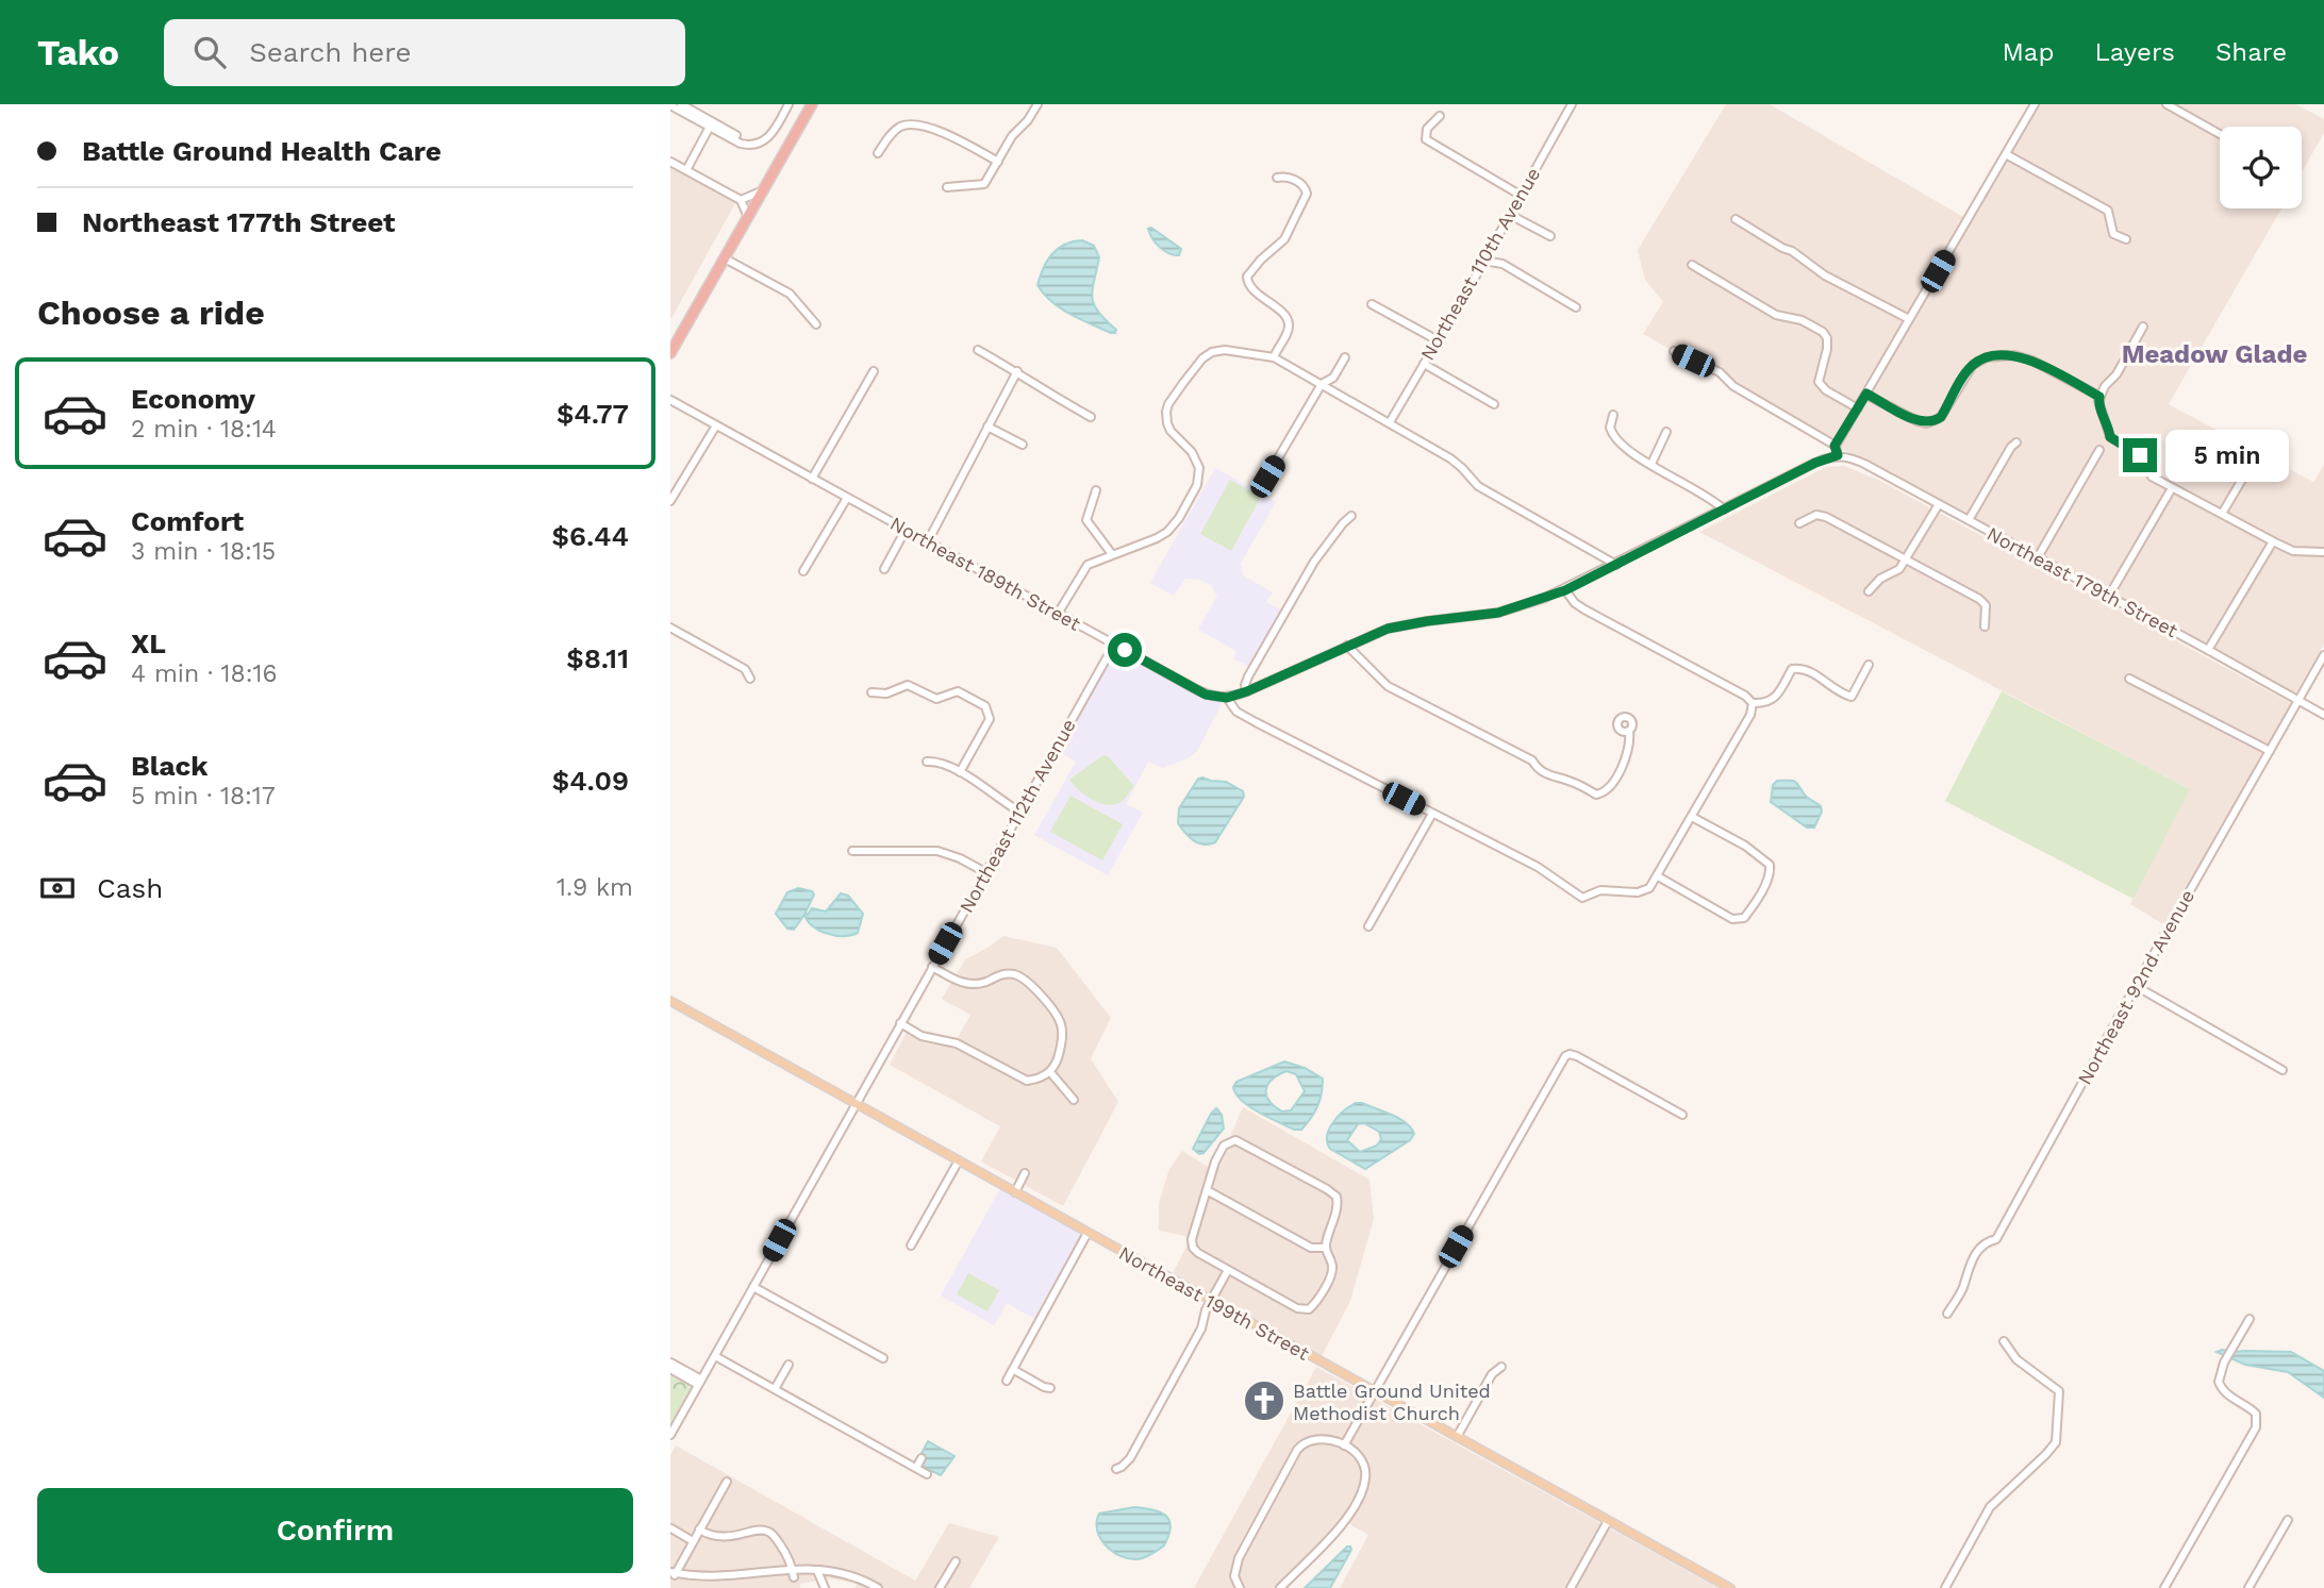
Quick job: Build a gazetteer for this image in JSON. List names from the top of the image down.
{
  "streets": {
    "main road": ["Northeast 199th Street"],
    "street": [
      "Northeast 110th Avenue",
      "Northeast 189th Street",
      "Northeast 179th Street",
      "Northeast 112th Avenue",
      "Northeast 92nd Avenue"
    ]
  },
  "crossings": [
    ["Northeast 189th Street", "Northeast 112th Avenue"],
    ["Northeast 179th Street", "Northeast 92nd Avenue"],
    ["Northeast 112th Avenue", "Northeast 199th Street"]
  ],
  "districts": ["Meadow Glade"],
  "places": {
    "church": ["Battle Ground United Methodist Church"]
  },
  "page": {
    "header": "Tako",
    "search": "Search here",
    "nav": ["Map", "Layers", "Share"],
    "banner": ["Battle Ground Health Care", "Northeast 177th Street"],
    "heading": "Choose a ride",
    "list": [
      {
        "name": "Economy",
        "note": "2 min · 18:14",
        "value": "$4.77"
      },
      {
        "name": "Comfort",
        "note": "3 min · 18:15",
        "value": "$6.44"
      },
      {
        "name": "XL",
        "note": "4 min · 18:16",
        "value": "$8.11"
      },
      {
        "name": "Black",
        "note": "5 min · 18:17",
        "value": "$4.09"
      }
    ],
    "bubble": "5 min",
    "pay": ["Cash", "1.9 km"],
    "buttons": "Confirm"
  }
}
